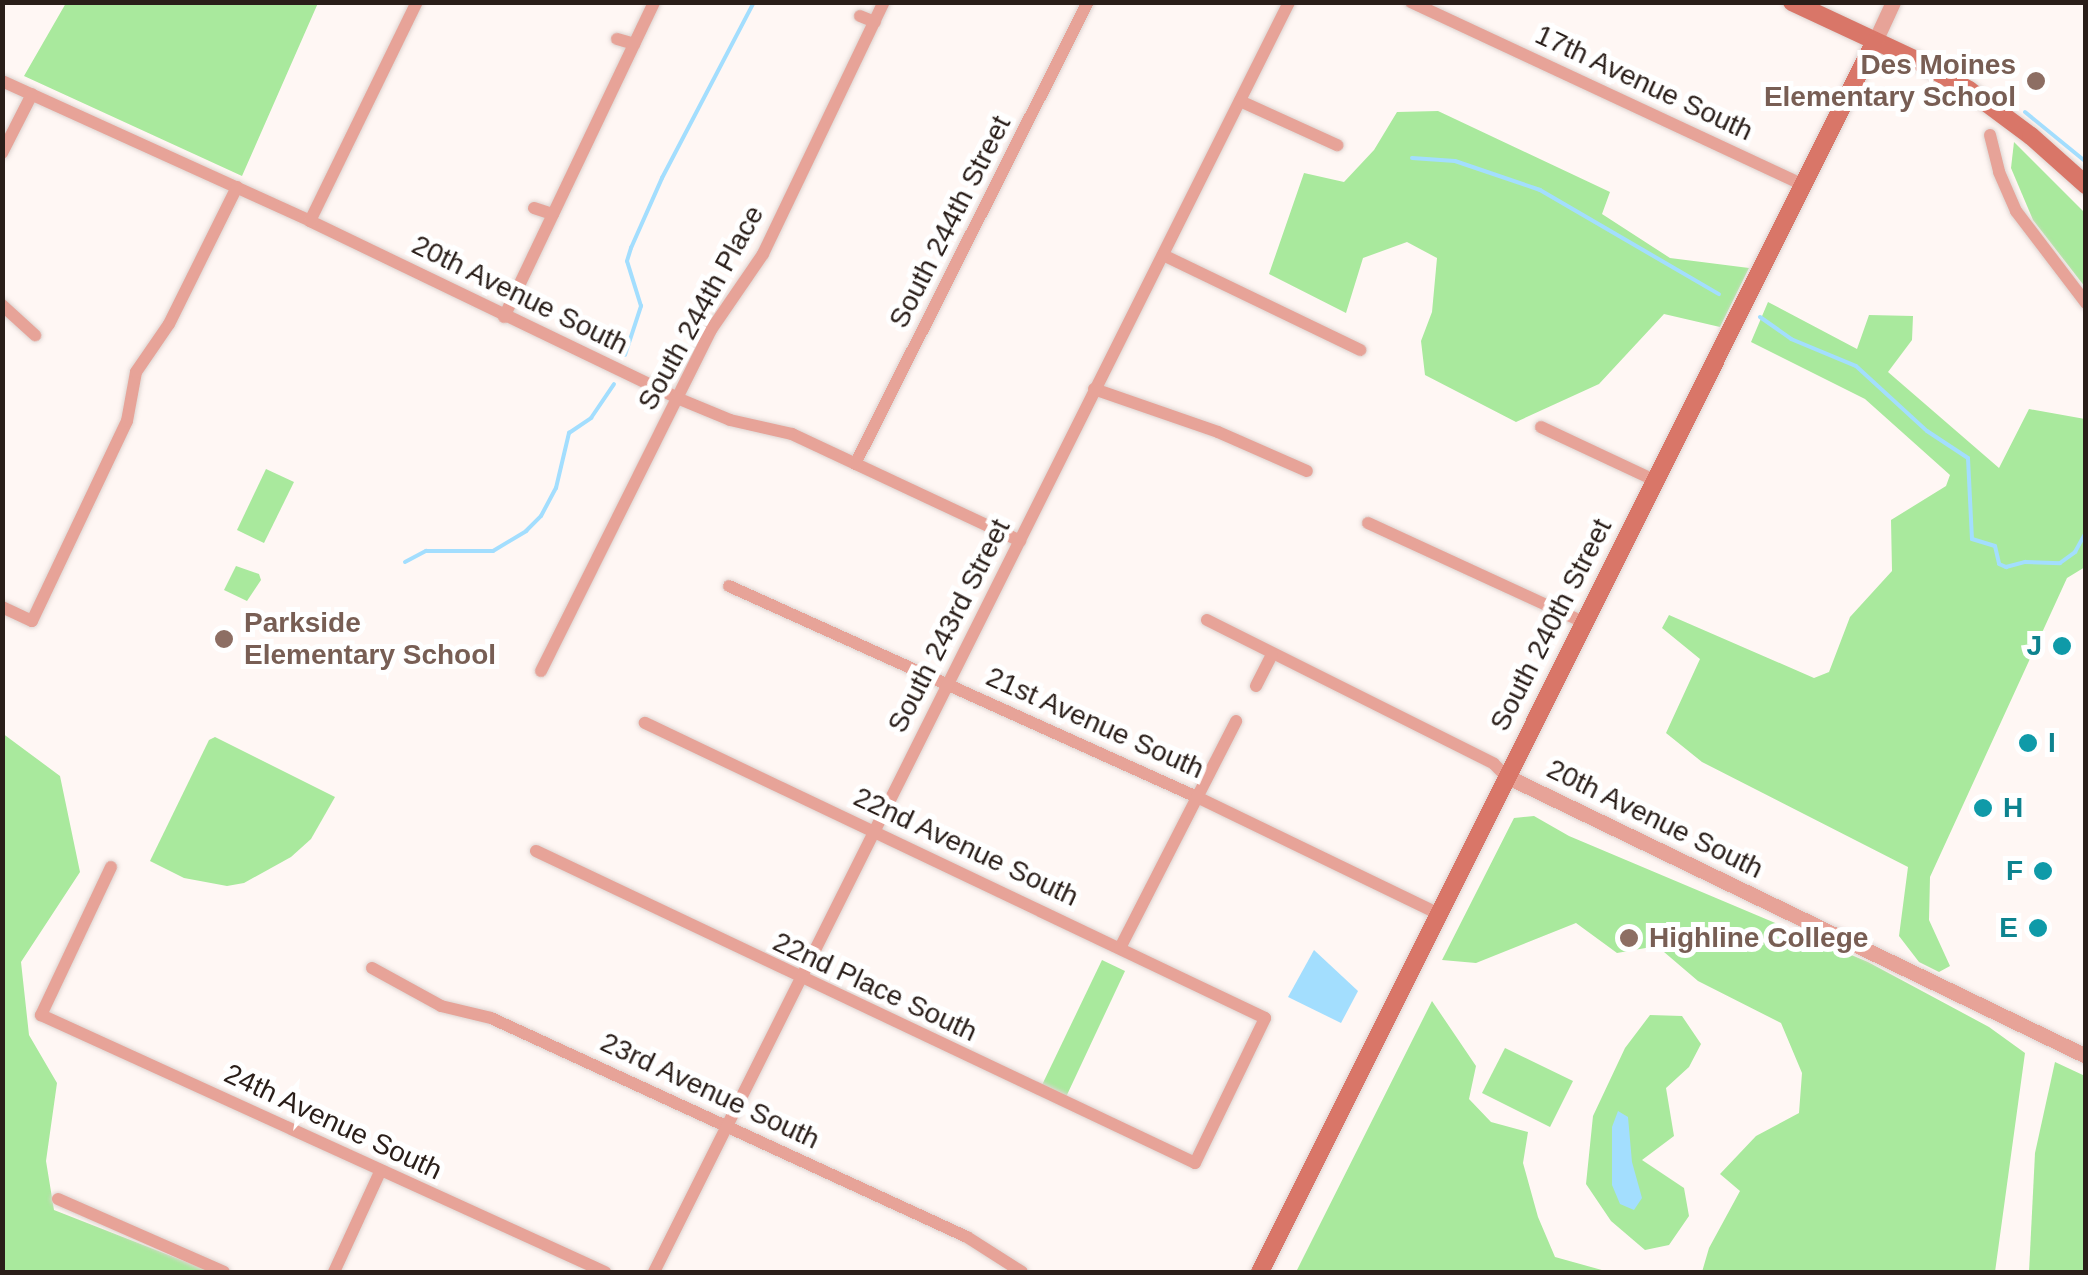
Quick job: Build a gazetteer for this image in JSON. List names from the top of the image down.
{
  "streets": {
    "main road": ["South 240th Street"],
    "street": [
      "17th Avenue South",
      "South 244th Street",
      "20th Avenue South",
      "South 244th Place",
      "South 243rd Street",
      "21st Avenue South",
      "22nd Avenue South",
      "22nd Place South",
      "23rd Avenue South",
      "24th Avenue South"
    ]
  },
  "crossings": [
    ["17th Avenue South", "South 240th Street"],
    ["South 244th Street", "20th Avenue South"],
    ["20th Avenue South", "South 244th Place"],
    ["20th Avenue South", "South 240th Street"],
    ["20th Avenue South", "South 243rd Street"],
    ["South 240th Street", "21st Avenue South"],
    ["South 243rd Street", "21st Avenue South"],
    ["South 243rd Street", "22nd Avenue South"],
    ["South 243rd Street", "22nd Place South"],
    ["South 243rd Street", "23rd Avenue South"],
    ["22nd Avenue South", "22nd Place South"]
  ],
  "places": [
    "Des Moines Elementary School",
    "Parkside Elementary School",
    "J",
    "I",
    "H",
    "F",
    "E",
    "Highline College"
  ]
}
